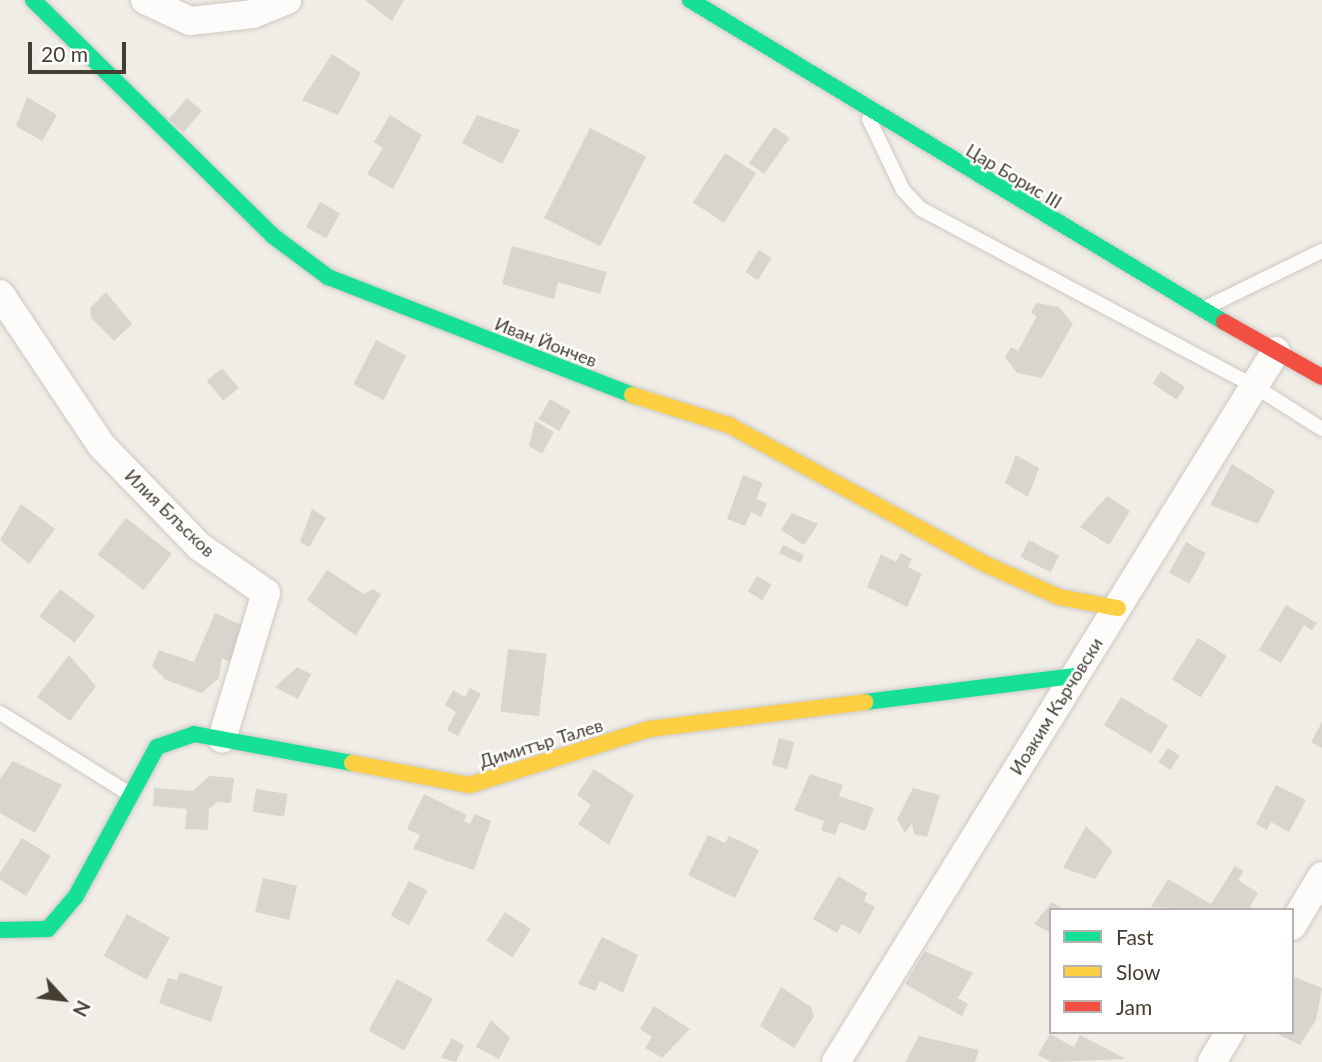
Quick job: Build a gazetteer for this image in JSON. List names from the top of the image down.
{
  "streets": {
    "street": [
      "Цар Борис III",
      "Иван Йончев",
      "Илия Блъсков",
      "Иоаким Кърчовски",
      "Димитър Талев"
    ]
  },
  "crossings": [
    ["Цар Борис III", "Иоаким Кърчовски"],
    ["Иван Йончев", "Иоаким Кърчовски"],
    ["Илия Блъсков", "Димитър Талев"],
    ["Иоаким Кърчовски", "Димитър Талев"]
  ],
  "legend": ["Fast", "Slow", "Jam"],
  "scale_bar": "20 m",
  "north": "bottom right"
}
